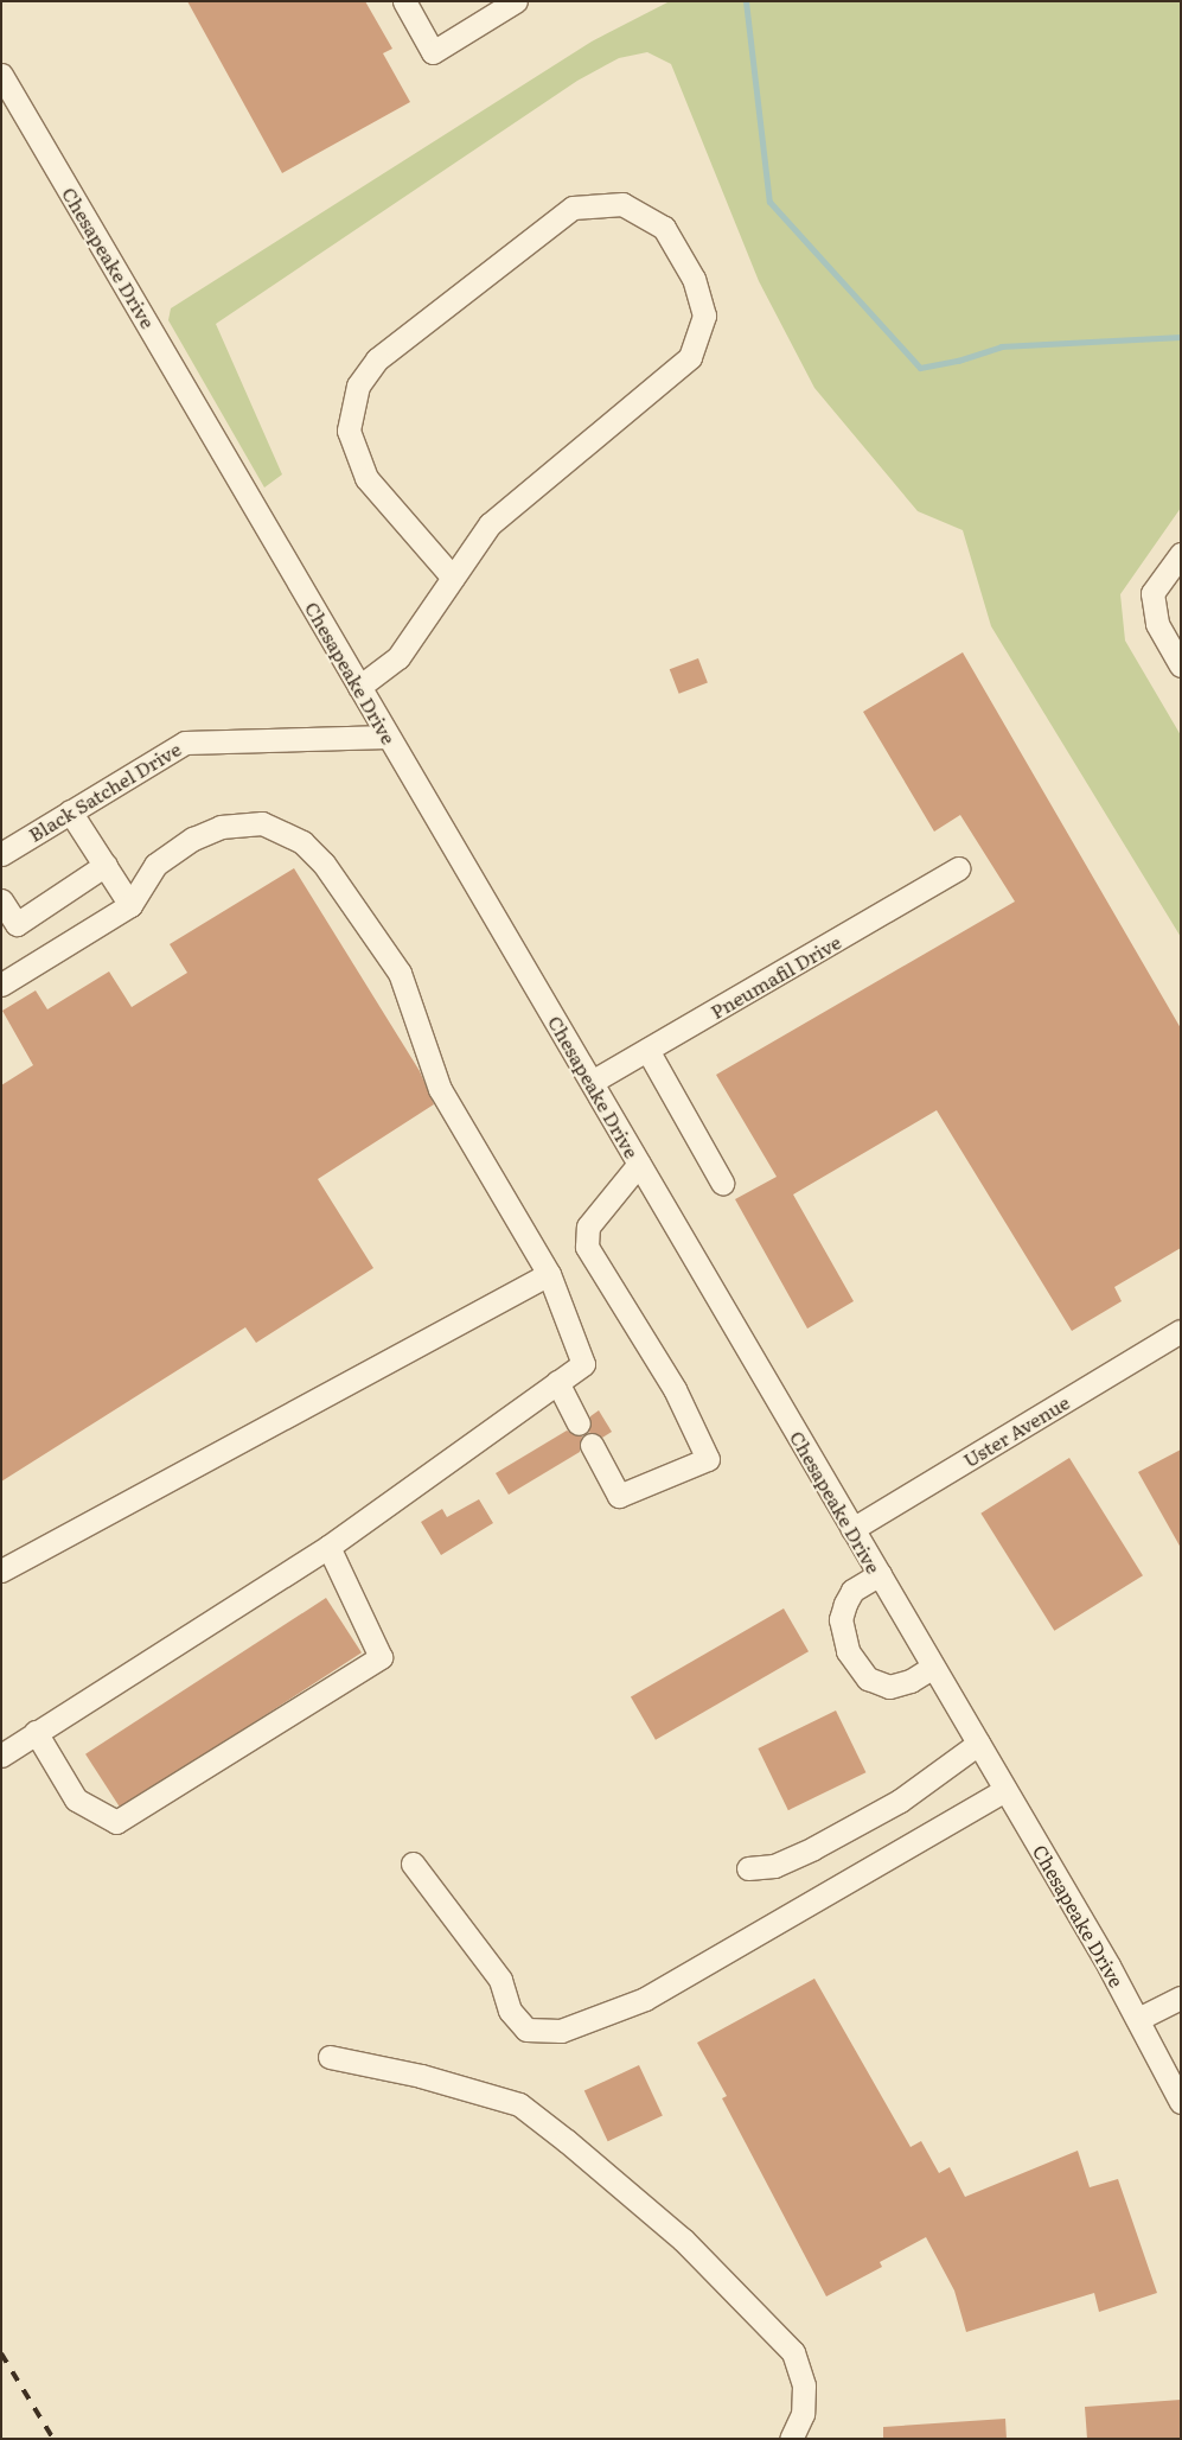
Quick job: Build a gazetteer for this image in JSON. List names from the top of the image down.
{
  "streets": {
    "street": [
      "Chesapeake Drive",
      "Black Satchel Drive",
      "Pneumafil Drive",
      "Uster Avenue"
    ]
  },
  "crossings": [
    ["Chesapeake Drive", "Black Satchel Drive"],
    ["Chesapeake Drive", "Pneumafil Drive"],
    ["Chesapeake Drive", "Uster Avenue"]
  ]
}
